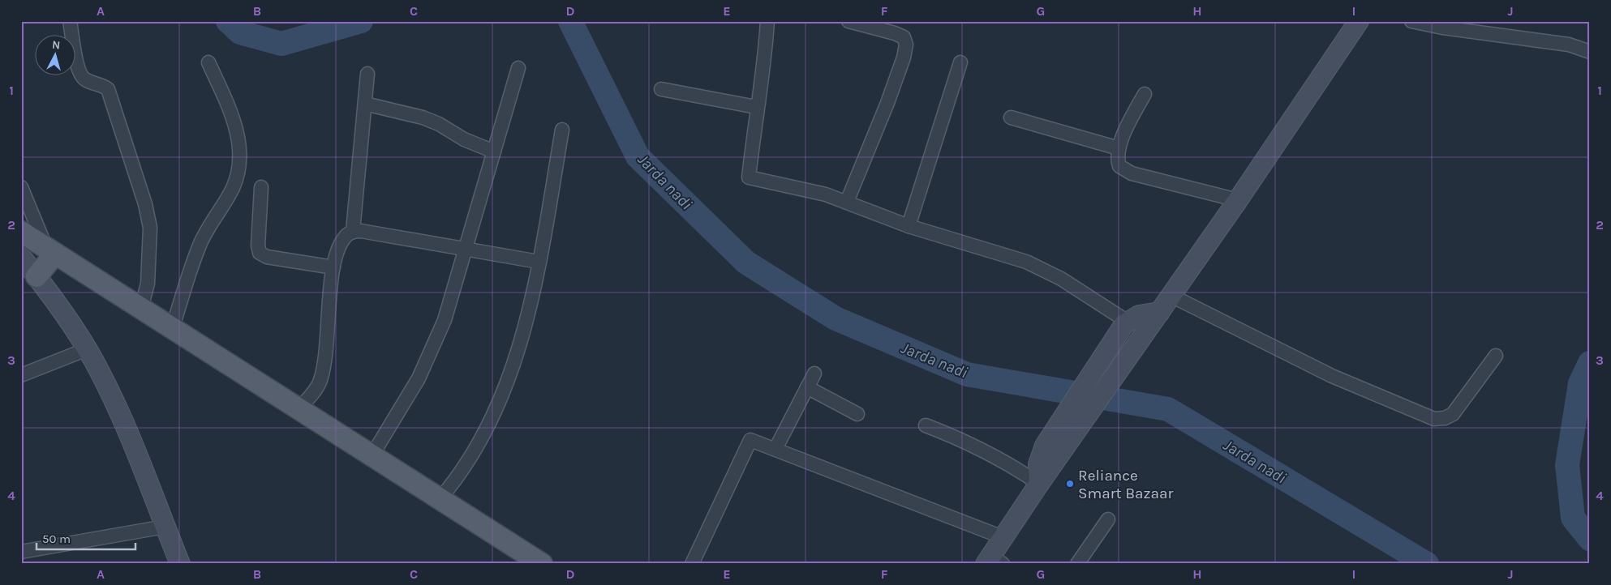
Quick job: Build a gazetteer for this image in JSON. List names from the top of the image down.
{
  "water": ["Jarda nadi"],
  "places": ["Reliance Smart Bazaar"],
  "scale_bar": "50 m",
  "north": "top",
  "grid": {
    "columns": [
      "A",
      "B",
      "C",
      "D",
      "E",
      "F",
      "G",
      "H",
      "I",
      "J"
    ],
    "rows": [
      "1",
      "2",
      "3",
      "4"
    ]
  }
}
